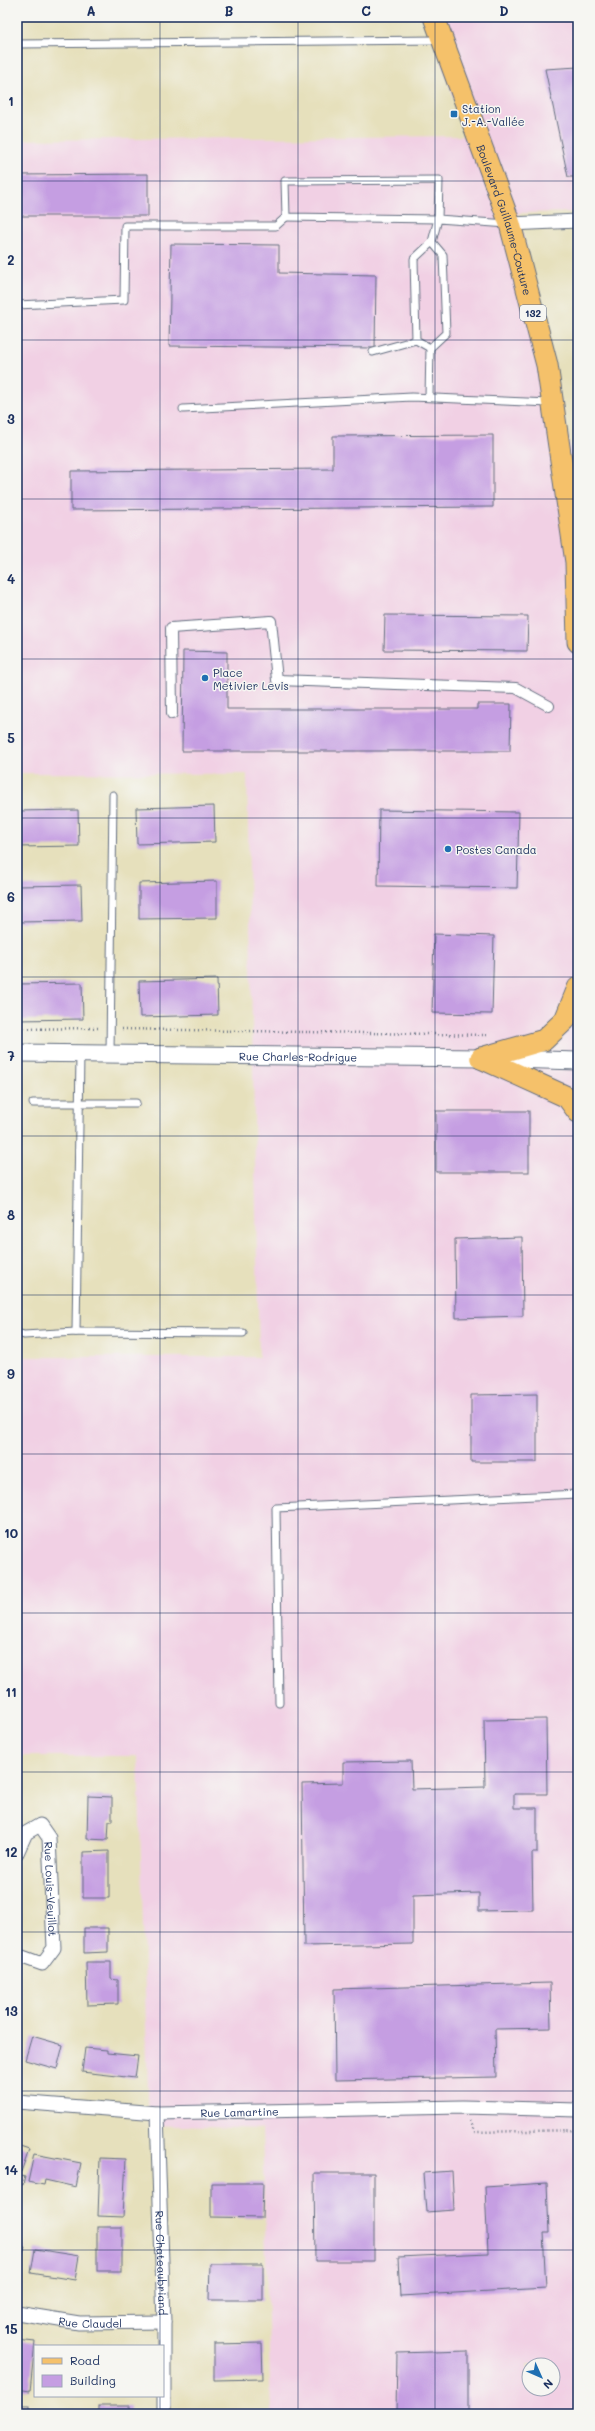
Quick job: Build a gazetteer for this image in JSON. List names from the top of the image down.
{
  "streets": {
    "main road": ["Boulevard Guillaume-Couture", "132"],
    "street": [
      "Rue Charles-Rodrigue",
      "Rue Louis-Veuillot",
      "Rue Lamartine",
      "Rue Chateaubriand",
      "Rue Claudel"
    ]
  },
  "crossings": [
    ["Rue Lamartine", "Rue Chateaubriand"],
    ["Rue Chateaubriand", "Rue Claudel"]
  ],
  "places": {
    "transit": ["Station J.-A.-Vallée"],
    "other": ["Place Metivier Levis", "Postes Canada"]
  },
  "legend": ["Road", "Building"],
  "north": "bottom right",
  "grid": {
    "columns": [
      "A",
      "B",
      "C",
      "D"
    ],
    "rows": [
      "1",
      "2",
      "3",
      "4",
      "5",
      "6",
      "7",
      "8",
      "9",
      "10",
      "11",
      "12",
      "13",
      "14",
      "15"
    ]
  }
}
